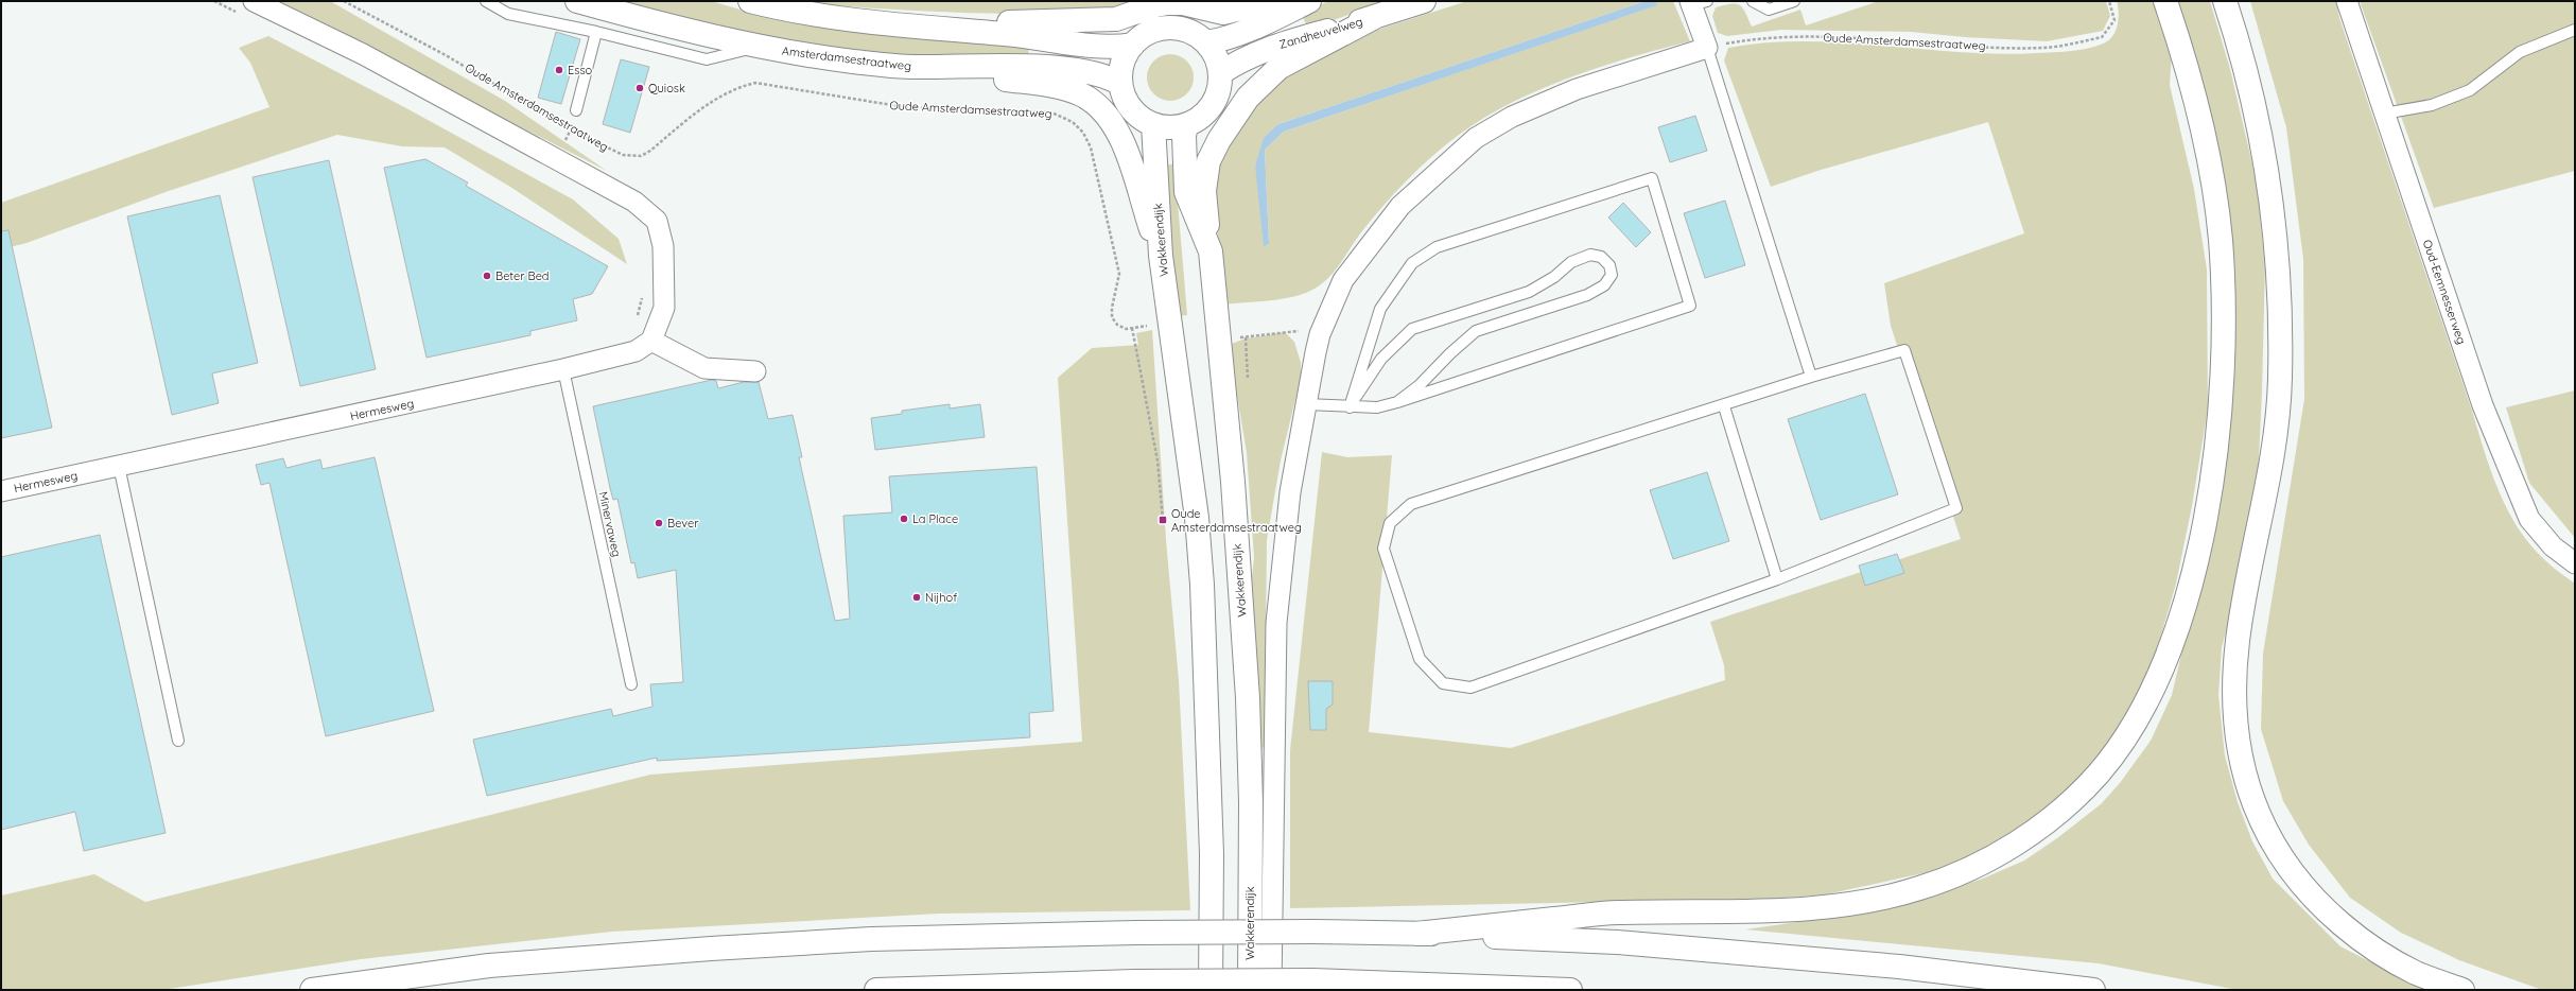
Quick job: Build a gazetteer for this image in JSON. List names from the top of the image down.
{
  "streets": {
    "main road": ["Zandheuvelweg", "Amsterdamsestraatweg", "Wakkerendijk"],
    "street": ["Oud-Eemnesserweg", "Hermesweg"],
    "lane": ["Minervaweg"],
    "path": ["Oude Amsterdamsestraatweg"]
  },
  "crossings": [
    ["Zandheuvelweg", "Amsterdamsestraatweg"],
    ["Zandheuvelweg", "Wakkerendijk"],
    ["Amsterdamsestraatweg", "Wakkerendijk"],
    ["Hermesweg", "Minervaweg"]
  ],
  "places": {
    "other": [
      "Esso",
      "Quiosk",
      "Beter Bed",
      "La Place",
      "Bever",
      "Nijhof"
    ],
    "transit": ["Oude Amsterdamsestraatweg"]
  }
}
